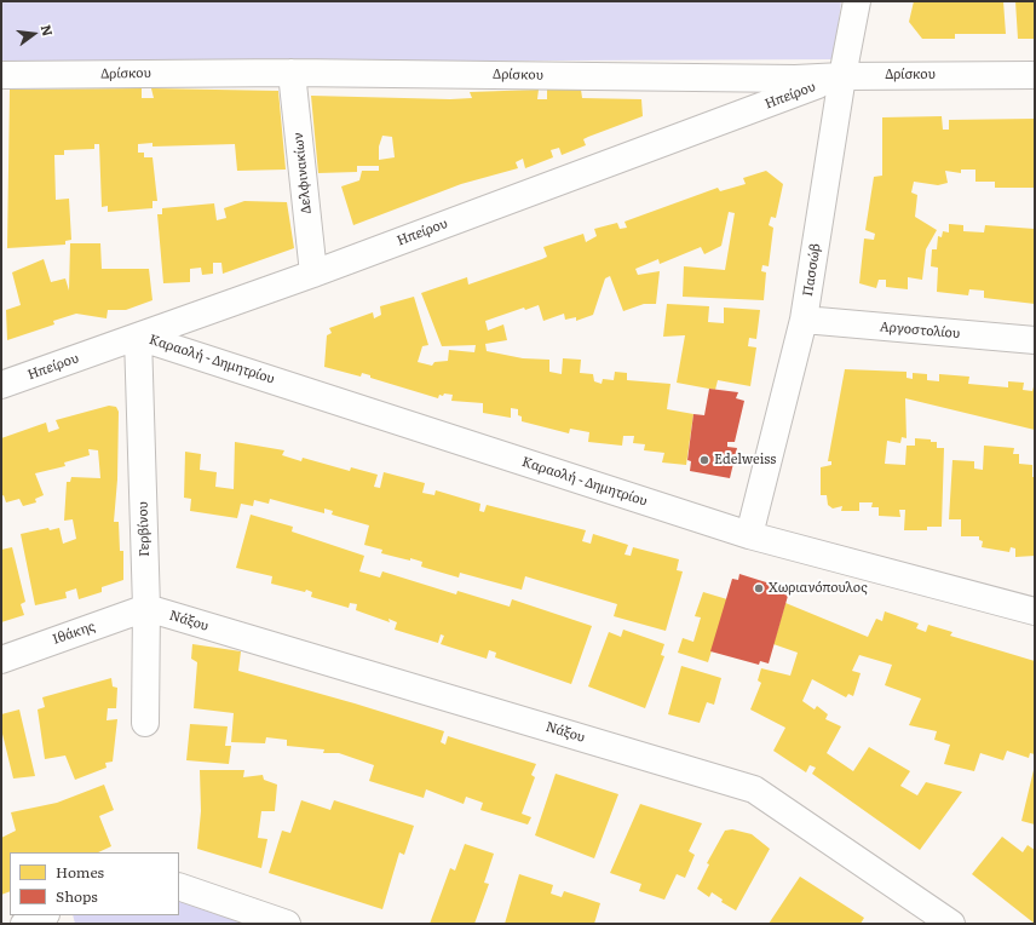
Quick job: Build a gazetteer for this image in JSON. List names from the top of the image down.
{
  "streets": {
    "street": [
      "Δρίσκου",
      "Ηπείρου",
      "Δελφινακίων",
      "Πασσώβ",
      "Αργοστολίου",
      "Καραολή - Δημητρίου",
      "Γερβίνου",
      "Νάξου",
      "Ιθάκης"
    ]
  },
  "crossings": [
    ["Δρίσκου", "Ηπείρου"],
    ["Δρίσκου", "Δελφινακίων"],
    ["Δρίσκου", "Πασσώβ"],
    ["Ηπείρου", "Δελφινακίων"],
    ["Ηπείρου", "Πασσώβ"],
    ["Ηπείρου", "Καραολή - Δημητρίου"],
    ["Ηπείρου", "Γερβίνου"],
    ["Πασσώβ", "Αργοστολίου"],
    ["Πασσώβ", "Καραολή - Δημητρίου"],
    ["Καραολή - Δημητρίου", "Γερβίνου"],
    ["Γερβίνου", "Νάξου"],
    ["Γερβίνου", "Ιθάκης"],
    ["Νάξου", "Ιθάκης"]
  ],
  "places": ["Edelweiss", "Χωριανόπουλος"],
  "legend": ["Homes", "Shops"],
  "north": "right"
}
